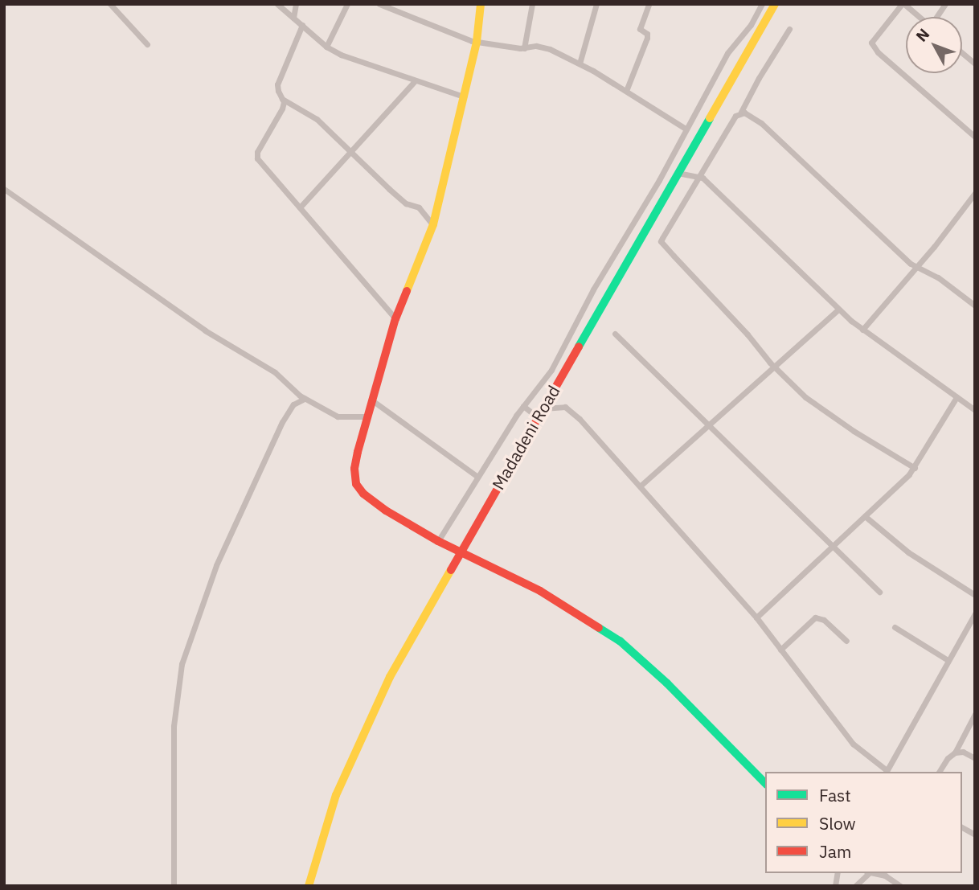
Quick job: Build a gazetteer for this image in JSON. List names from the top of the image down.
{
  "streets": {
    "street": ["Madadeni Road"]
  },
  "legend": ["Fast", "Slow", "Jam"],
  "north": "top left"
}
